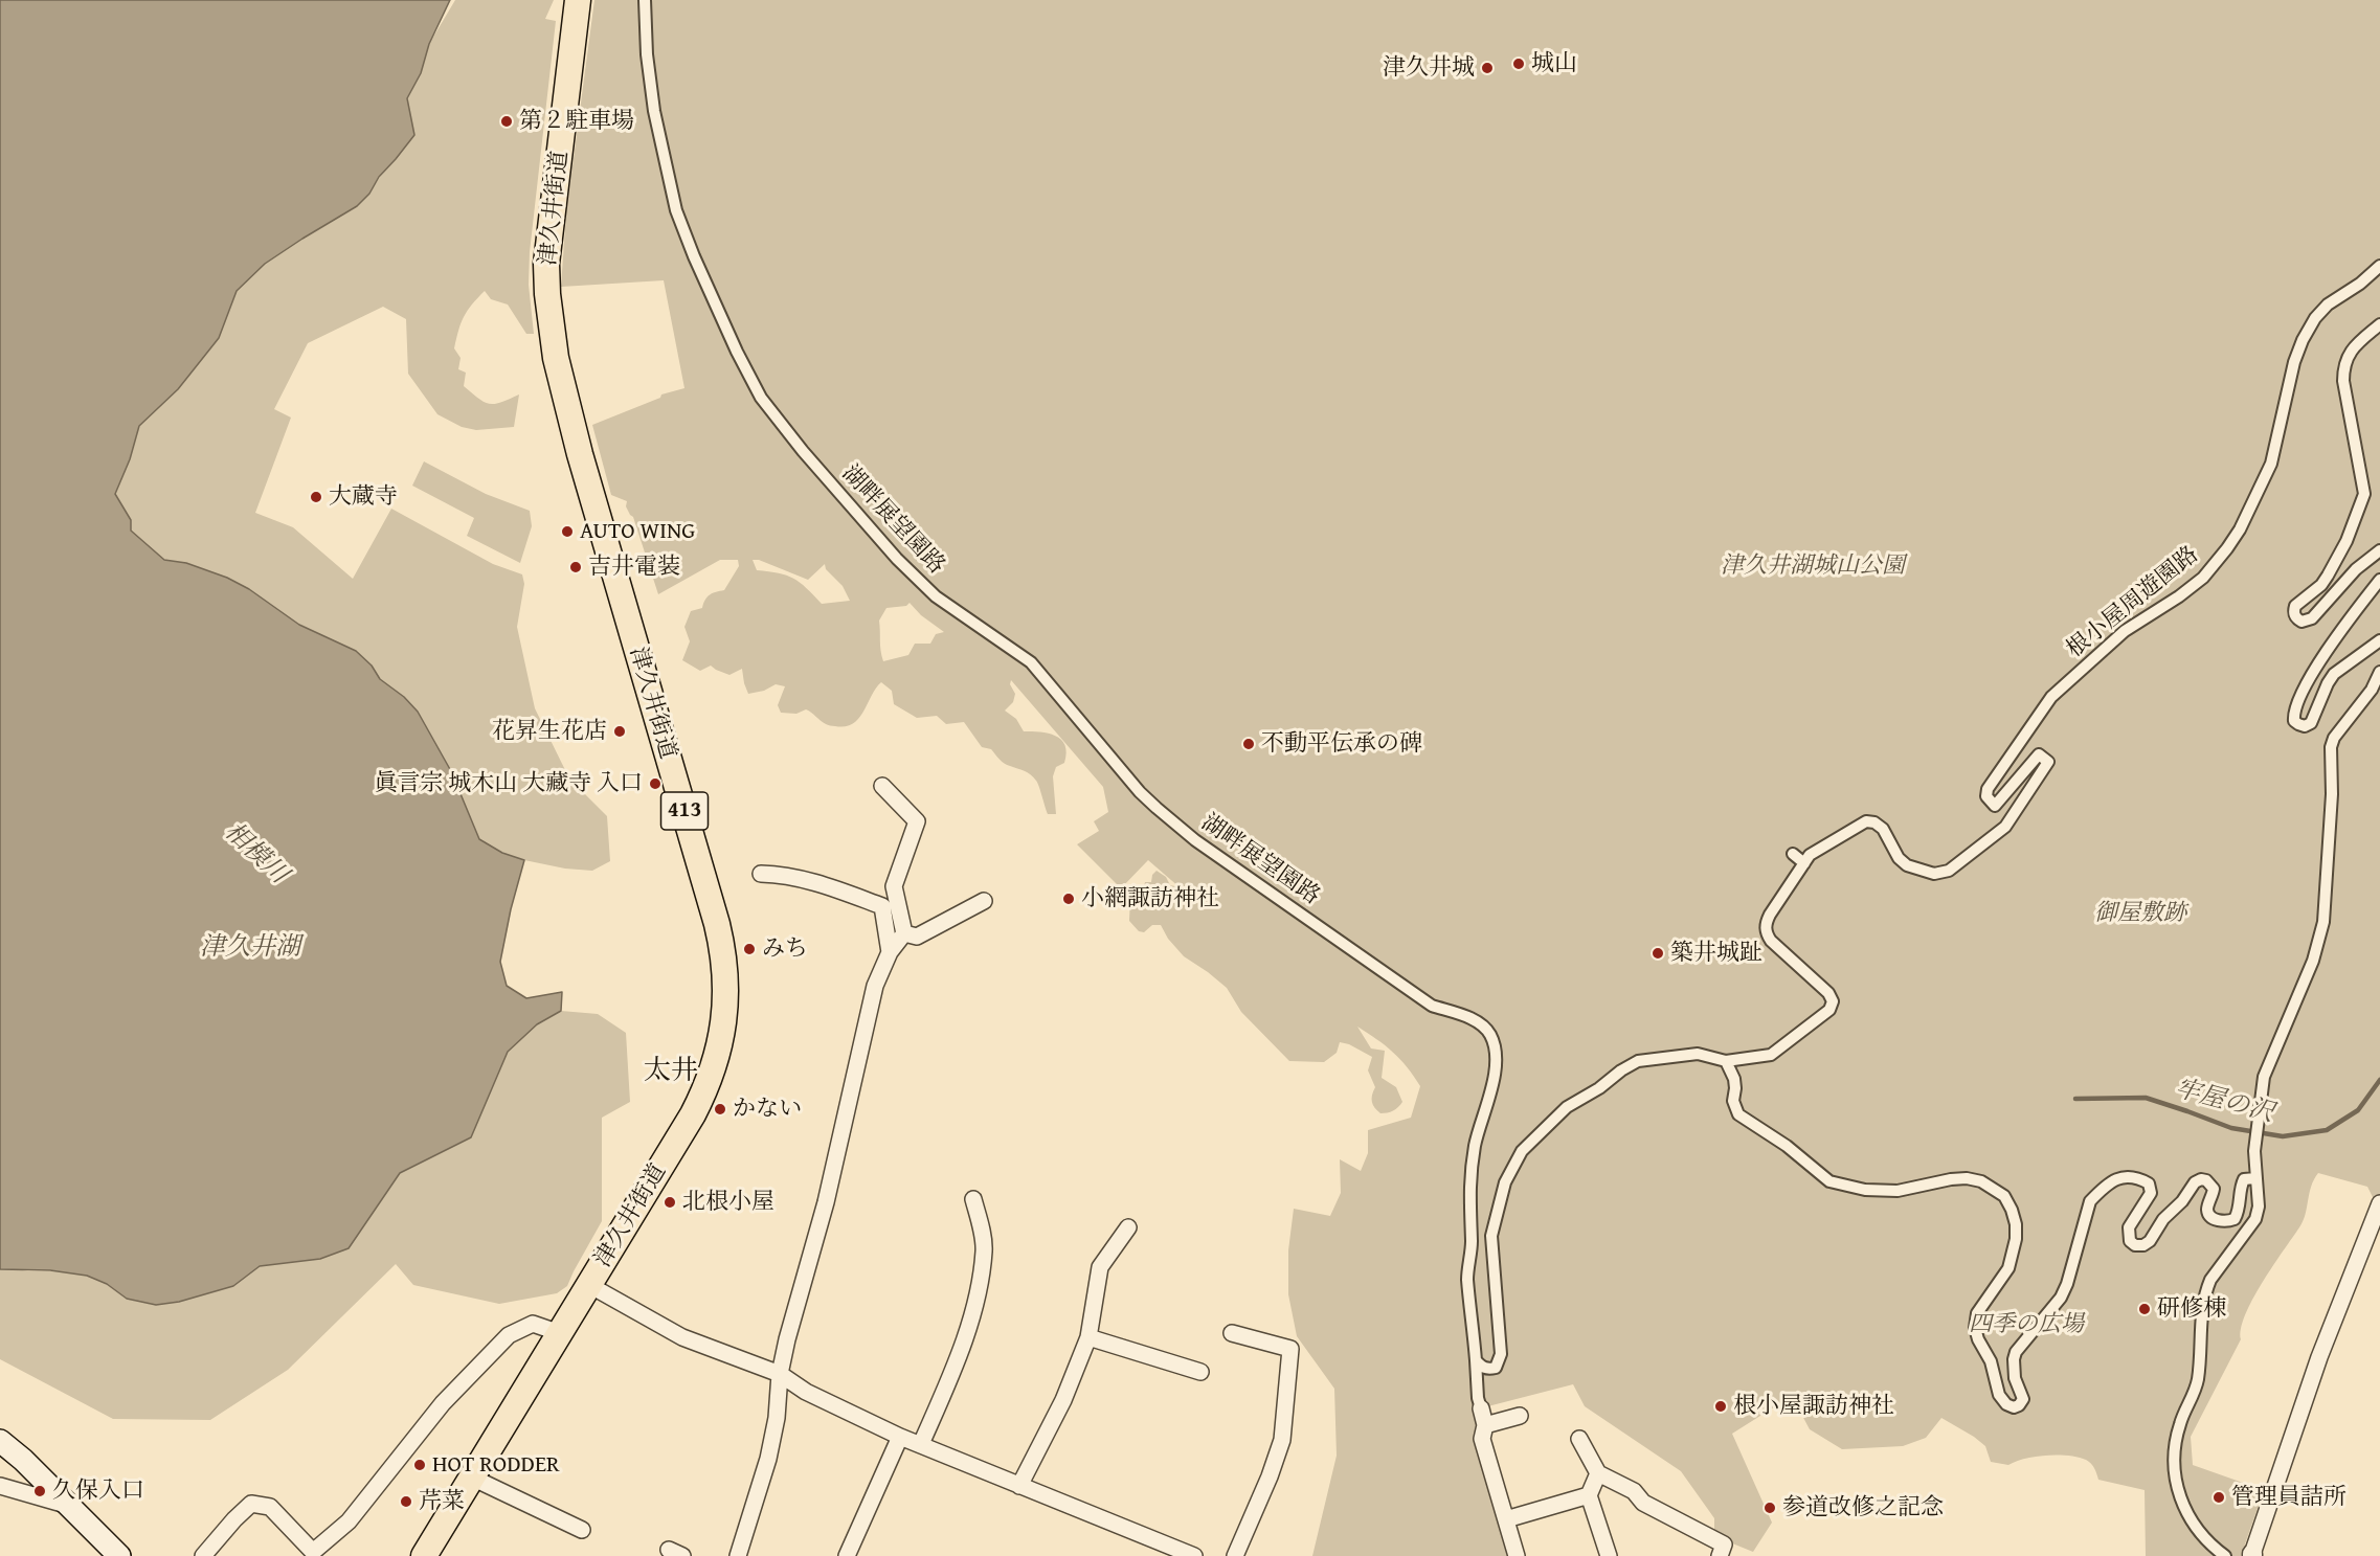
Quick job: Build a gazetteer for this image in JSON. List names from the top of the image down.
{
  "streets": {
    "highway": ["津久井街道", "413"],
    "street": ["湖畔展望園路", "根小屋周遊園路"]
  },
  "districts": ["太井"],
  "water": ["相模川", "津久井湖", "牢屋の沢"],
  "parks": ["津久井湖城山公園", "御屋敷跡", "四季の広場"],
  "places": [
    "城山",
    "津久井城",
    "第２駐車場",
    "大蔵寺",
    "AUTO WING",
    "吉井電装",
    "花昇生花店",
    "不動平伝承の碑",
    "眞言宗 城木山 大藏寺 入口",
    "小網諏訪神社",
    "みち",
    "築井城趾",
    "かない",
    "北根小屋",
    "研修棟",
    "根小屋諏訪神社",
    "HOT RODDER",
    "久保入口",
    "管理員詰所",
    "芹菜",
    "参道改修之記念"
  ]
}
